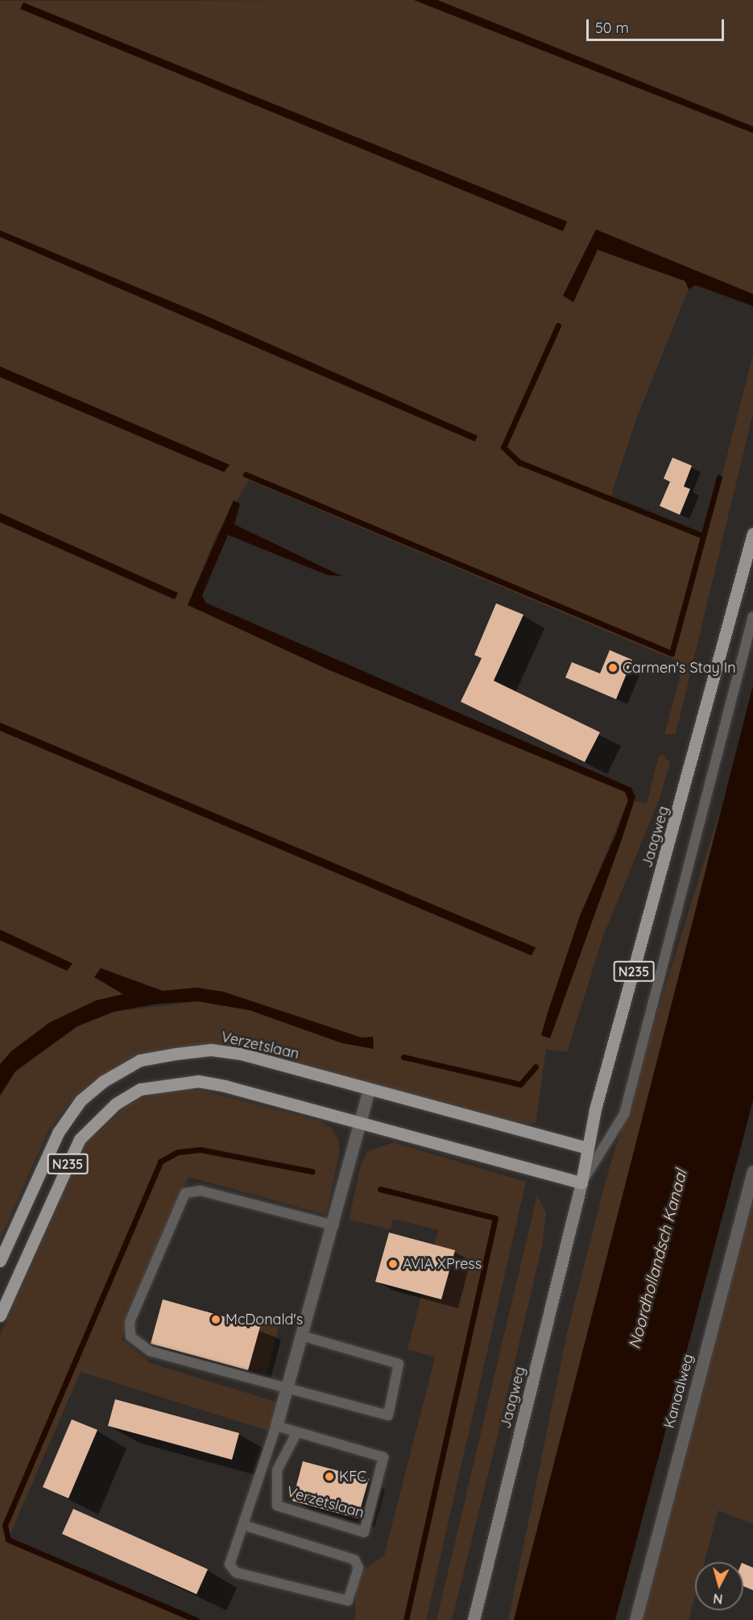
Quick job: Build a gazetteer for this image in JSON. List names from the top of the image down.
{
  "streets": {
    "main road": ["Jaagweg", "N235", "Verzetslaan"],
    "street": ["Kanaalweg"]
  },
  "crossings": [
    ["Jaagweg", "N235"],
    ["Jaagweg", "Verzetslaan"]
  ],
  "water": ["Noordhollandsch Kanaal"],
  "places": [
    "Carmen's Stay In",
    "AVIA XPress",
    "McDonald's",
    "KFC"
  ],
  "scale_bar": "50 m",
  "north": "bottom"
}
